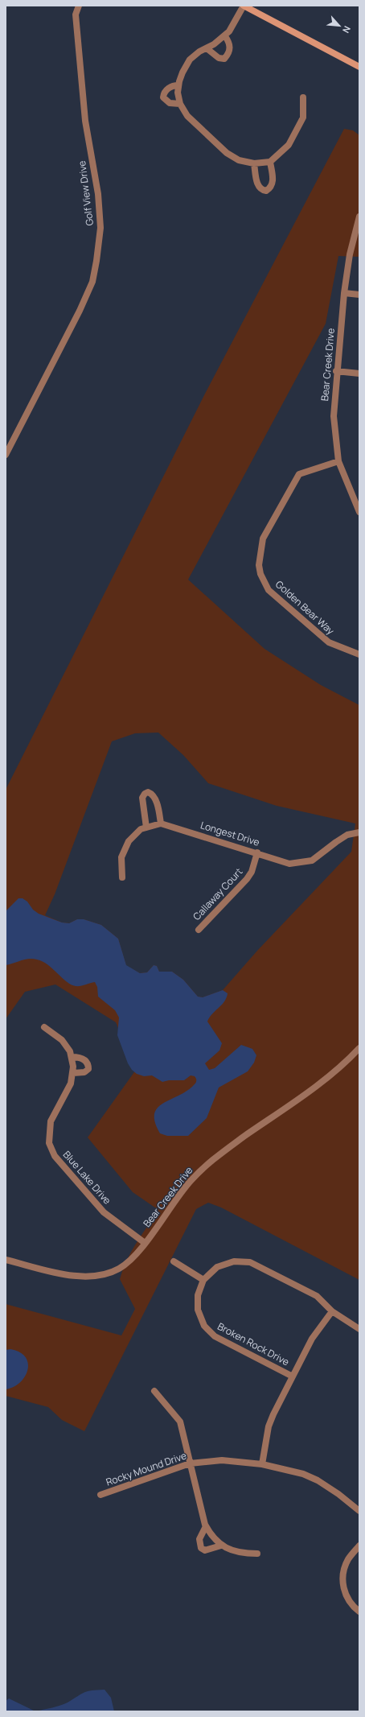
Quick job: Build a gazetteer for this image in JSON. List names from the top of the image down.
{
  "streets": {
    "street": [
      "Golf View Drive",
      "Bear Creek Drive",
      "Golden Bear Way",
      "Longest Drive",
      "Callaway Court",
      "Blue Lake Drive",
      "Broken Rock Drive",
      "Rocky Mound Drive"
    ]
  },
  "crossings": [
    ["Bear Creek Drive", "Golden Bear Way"],
    ["Bear Creek Drive", "Blue Lake Drive"],
    ["Longest Drive", "Callaway Court"]
  ],
  "north": "bottom right"
}
